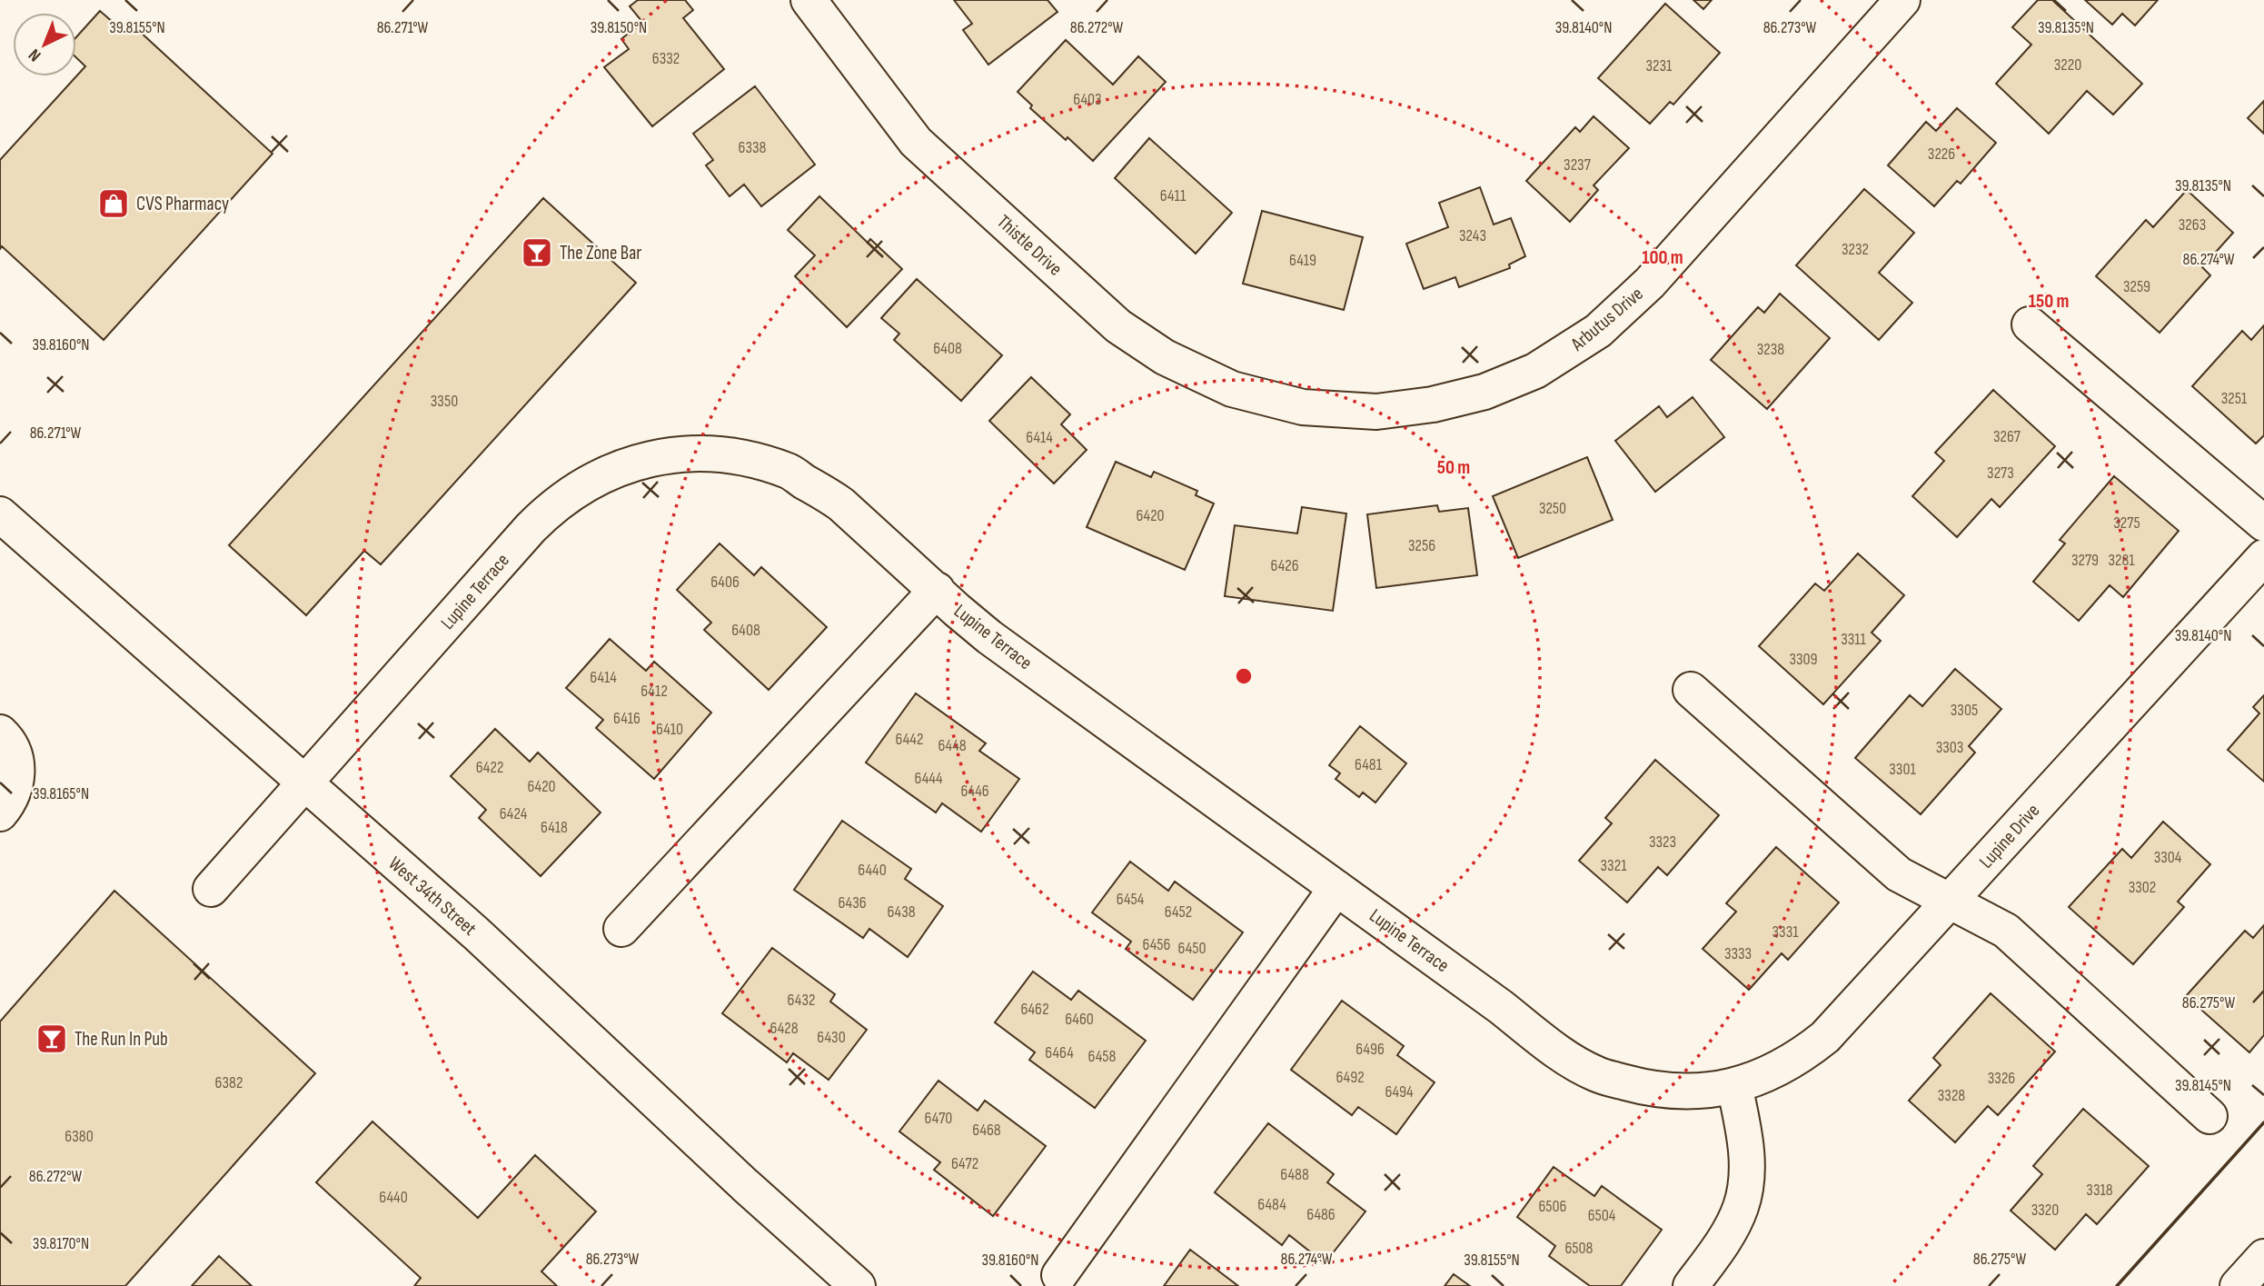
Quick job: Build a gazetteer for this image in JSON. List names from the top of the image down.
{
  "streets": {
    "main road": [
      "Thistle Drive",
      "Arbutus Drive",
      "Lupine Terrace",
      "Lupine Drive",
      "West 34th Street"
    ]
  },
  "crossings": [
    ["Thistle Drive", "Arbutus Drive"],
    ["Lupine Terrace", "Lupine Drive"],
    ["Lupine Terrace", "West 34th Street"]
  ],
  "places": {
    "shop": ["CVS Pharmacy"],
    "bar": ["The Zone Bar", "The Run In Pub"]
  },
  "house_numbers": [
    "6332",
    "3220",
    "3231",
    "6403",
    "6338",
    "3226",
    "3237",
    "6411",
    "3263",
    "3243",
    "3232",
    "6419",
    "3259",
    "6408",
    "3238",
    "3251",
    "3350",
    "3267",
    "6414",
    "3273",
    "3250",
    "6420",
    "3275",
    "3256",
    "3279",
    "3281",
    "6426",
    "6406",
    "6408",
    "3311",
    "3309",
    "6414",
    "6412",
    "3305",
    "6416",
    "6410",
    "6442",
    "6448",
    "3303",
    "6481",
    "6422",
    "3301",
    "6444",
    "6420",
    "6446",
    "6424",
    "6418",
    "3323",
    "3304",
    "3321",
    "6440",
    "3302",
    "6454",
    "6436",
    "6438",
    "6452",
    "3331",
    "6456",
    "6450",
    "3333",
    "6432",
    "6462",
    "6460",
    "6428",
    "6430",
    "6496",
    "6464",
    "6458",
    "6492",
    "3326",
    "6382",
    "6494",
    "3328",
    "6470",
    "6468",
    "6380",
    "6472",
    "6488",
    "3318",
    "6440",
    "6484",
    "6506",
    "3320",
    "6486",
    "6504",
    "6508"
  ],
  "north": "bottom left",
  "coordinates": [
    "39.8155°N",
    "39.8150°N",
    "39.8140°N",
    "39.8135°N",
    "86.271°W",
    "86.272°W",
    "86.273°W",
    "86.274°W",
    "39.8160°N",
    "39.8165°N",
    "86.275°W",
    "39.8145°N",
    "39.8170°N"
  ],
  "rings": ["100 m", "150 m", "50 m"]
}
